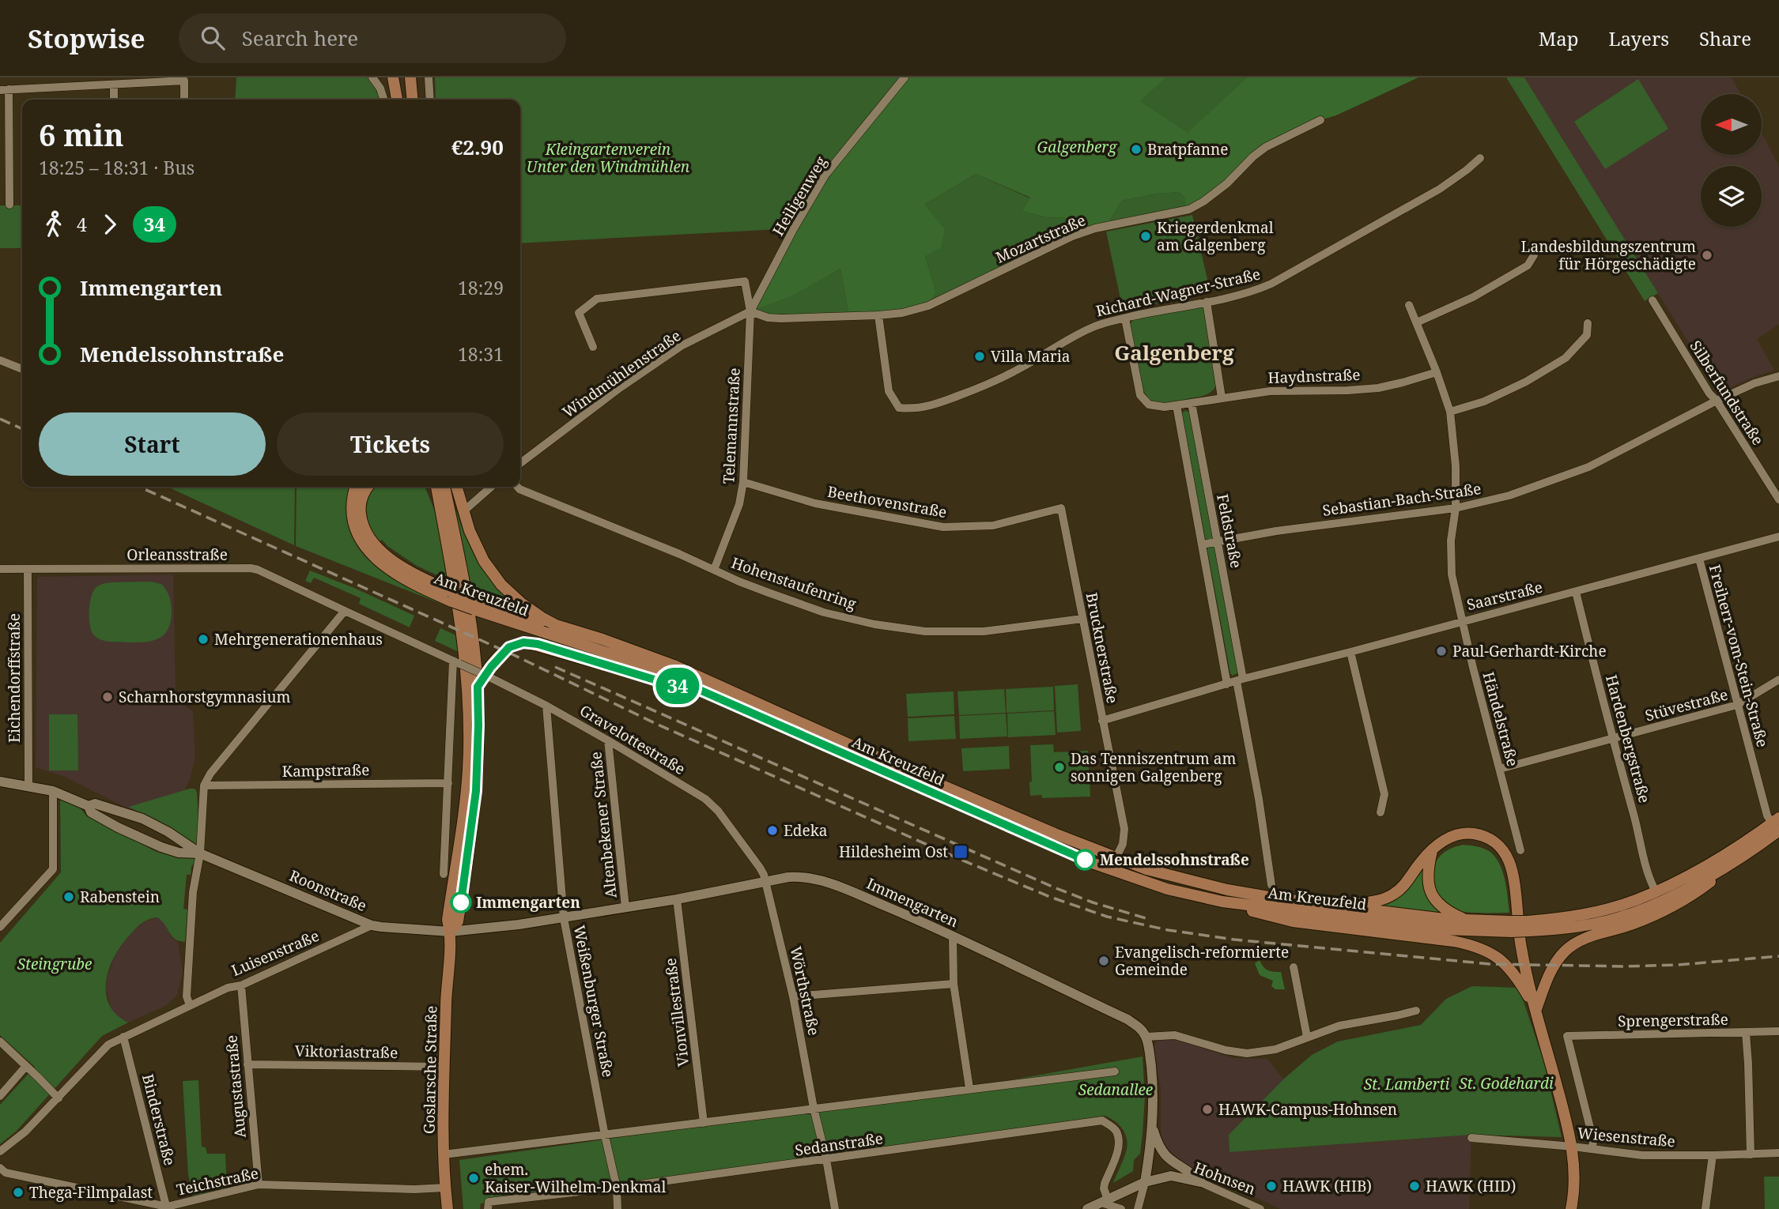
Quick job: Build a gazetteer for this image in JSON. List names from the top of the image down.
{
  "streets": {
    "main road": ["Am Kreuzfeld", "Goslarsche Straße"],
    "street": [
      "Heiligenweg",
      "Mozartstraße",
      "Richard-Wagner-Straße",
      "Windmühlenstraße",
      "Haydnstraße",
      "Silberfundstraße",
      "Telemannstraße",
      "Sebastian-Bach-Straße",
      "Beethovenstraße",
      "Feldstraße",
      "Orleansstraße",
      "Hohenstaufenring",
      "Saarstraße",
      "Brucknerstraße",
      "Freiherr-vom-Stein-Straße",
      "Eichendorffstraße",
      "Stüvestraße",
      "Händelstraße",
      "Hardenbergstraße",
      "Gravelottestraße",
      "Kampstraße",
      "Altenbekener Straße",
      "Roonstraße",
      "Immengarten",
      "Luisenstraße",
      "Wörthstraße",
      "Weißenburger Straße",
      "Vionvillestraße",
      "Sprengerstraße",
      "Viktoriastraße",
      "Augustastraße",
      "Binderstraße",
      "Wiesenstraße",
      "Sedanstraße",
      "Hohnsen",
      "Teichstraße"
    ]
  },
  "crossings": [
    ["Heiligenweg", "Mozartstraße"],
    ["Heiligenweg", "Windmühlenstraße"],
    ["Heiligenweg", "Telemannstraße"],
    ["Mozartstraße", "Richard-Wagner-Straße"],
    ["Mozartstraße", "Windmühlenstraße"],
    ["Mozartstraße", "Telemannstraße"],
    ["Windmühlenstraße", "Telemannstraße"],
    ["Haydnstraße", "Feldstraße"],
    ["Haydnstraße", "Händelstraße"],
    ["Silberfundstraße", "Sebastian-Bach-Straße"],
    ["Telemannstraße", "Beethovenstraße"],
    ["Telemannstraße", "Hohenstaufenring"],
    ["Sebastian-Bach-Straße", "Feldstraße"],
    ["Sebastian-Bach-Straße", "Händelstraße"],
    ["Beethovenstraße", "Brucknerstraße"],
    ["Feldstraße", "Saarstraße"],
    ["Feldstraße", "Brucknerstraße"],
    ["Orleansstraße", "Eichendorffstraße"],
    ["Orleansstraße", "Gravelottestraße"],
    ["Hohenstaufenring", "Brucknerstraße"],
    ["Am Kreuzfeld", "Goslarsche Straße"],
    ["Saarstraße", "Brucknerstraße"],
    ["Saarstraße", "Freiherr-vom-Stein-Straße"],
    ["Saarstraße", "Händelstraße"],
    ["Saarstraße", "Hardenbergstraße"],
    ["Freiherr-vom-Stein-Straße", "Stüvestraße"],
    ["Stüvestraße", "Händelstraße"],
    ["Stüvestraße", "Hardenbergstraße"],
    ["Gravelottestraße", "Altenbekener Straße"],
    ["Gravelottestraße", "Immengarten"],
    ["Gravelottestraße", "Wörthstraße"],
    ["Gravelottestraße", "Weißenburger Straße"],
    ["Altenbekener Straße", "Immengarten"],
    ["Roonstraße", "Immengarten"],
    ["Roonstraße", "Luisenstraße"],
    ["Roonstraße", "Goslarsche Straße"],
    ["Immengarten", "Wörthstraße"],
    ["Immengarten", "Weißenburger Straße"],
    ["Immengarten", "Vionvillestraße"],
    ["Immengarten", "Goslarsche Straße"],
    ["Luisenstraße", "Augustastraße"],
    ["Wörthstraße", "Sedanstraße"],
    ["Weißenburger Straße", "Sedanstraße"],
    ["Sprengerstraße", "Wiesenstraße"],
    ["Viktoriastraße", "Goslarsche Straße"],
    ["Viktoriastraße", "Augustastraße"],
    ["Goslarsche Straße", "Teichstraße"],
    ["Augustastraße", "Teichstraße"],
    ["Binderstraße", "Teichstraße"],
    ["Sedanstraße", "Hohnsen"]
  ],
  "districts": ["Galgenberg"],
  "parks": [
    "Galgenberg",
    "Kleingartenverein Unter den Windmühlen",
    "Steingrube",
    "St. Godehardi",
    "St. Lamberti",
    "Sedanallee"
  ],
  "places": {
    "other": [
      "Bratpfanne",
      "Kriegerdenkmal am Galgenberg",
      "Landesbildungszentrum für Hörgeschädigte",
      "Villa Maria",
      "Mehrgenerationenhaus",
      "Paul-Gerhardt-Kirche",
      "Scharnhorstgymnasium",
      "Das Tenniszentrum am sonnigen Galgenberg",
      "Edeka",
      "Mendelssohnstraße",
      "Rabenstein",
      "Immengarten",
      "Evangelisch-reformierte Gemeinde",
      "HAWK-Campus-Hohnsen",
      "ehem. Kaiser-Wilhelm-Denkmal",
      "HAWK (HIB)",
      "HAWK (HID)",
      "Thega-Filmpalast"
    ],
    "transit": ["Hildesheim Ost"]
  },
  "lines": ["bus line 34"],
  "north": "left",
  "page": {
    "header": "Stopwise",
    "search": "Search here",
    "nav": ["Map", "Layers", "Share"],
    "on_map": "34",
    "heading": ["6 min", "18:25 – 18:31 · Bus", "€2.90"],
    "legs": ["4", "34"],
    "list": [
      {
        "name": "Immengarten",
        "value": "18:29"
      },
      {
        "name": "Mendelssohnstraße",
        "value": "18:31"
      }
    ],
    "buttons": ["Start", "Tickets"]
  }
}
